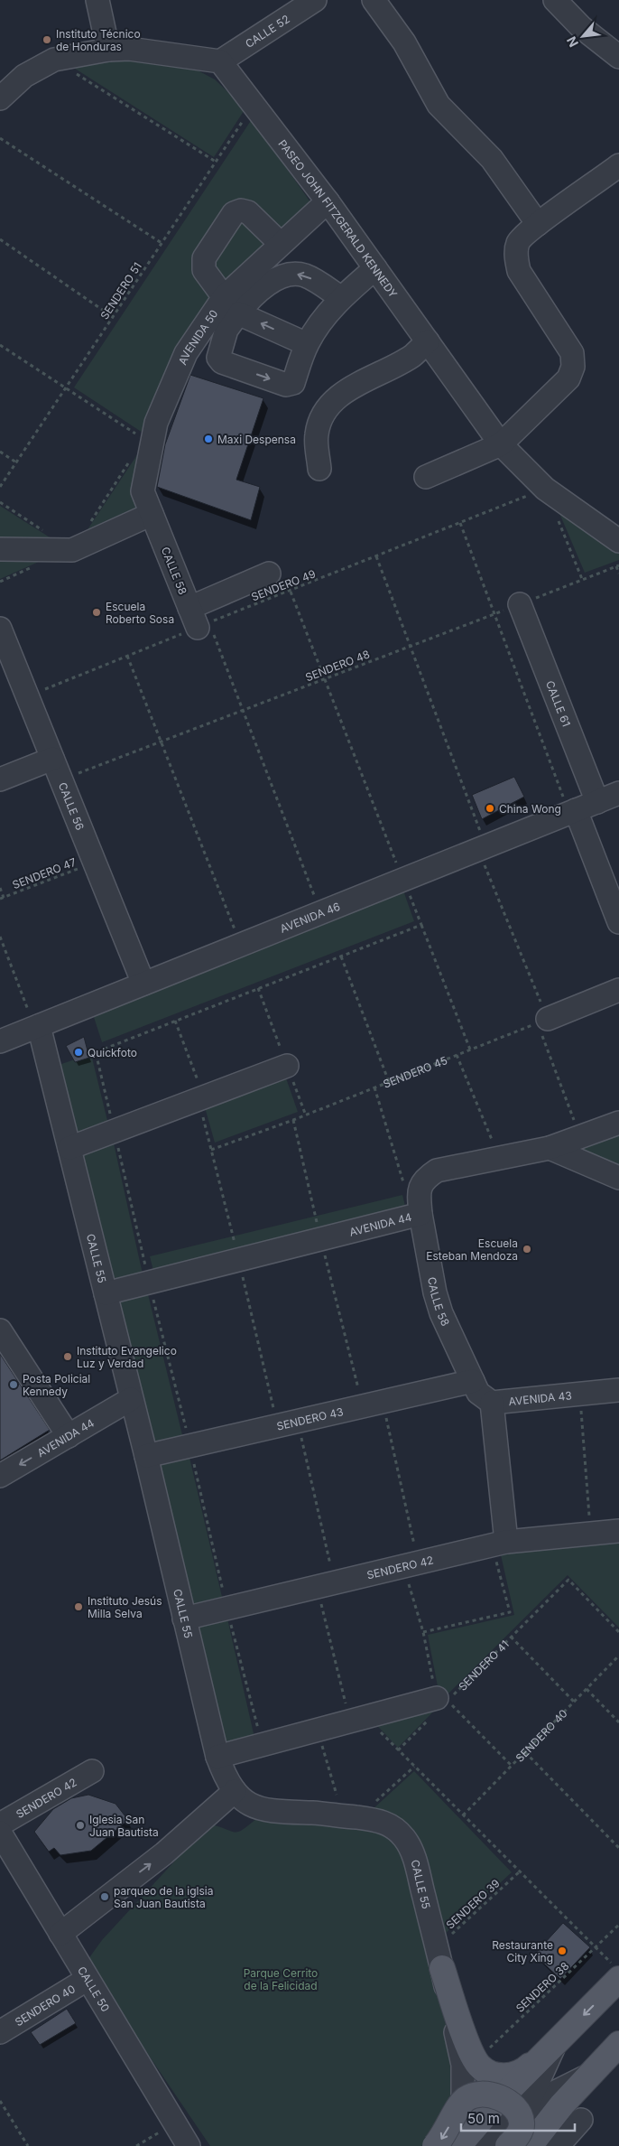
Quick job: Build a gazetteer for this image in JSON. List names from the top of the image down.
{
  "streets": {
    "street": [
      "CALLE 52",
      "PASEO JOHN FITZGERALD KENNEDY",
      "AVENIDA 50",
      "CALLE 58",
      "CALLE 61",
      "CALLE 56",
      "AVENIDA 46",
      "AVENIDA 44",
      "CALLE 55",
      "AVENIDA 43",
      "SENDERO 43",
      "SENDERO 42",
      "SENDERO 40",
      "CALLE 50"
    ],
    "path": [
      "SENDERO 51",
      "SENDERO 49",
      "SENDERO 48",
      "SENDERO 47",
      "SENDERO 45",
      "SENDERO 41",
      "SENDERO 39",
      "SENDERO 38"
    ]
  },
  "crossings": [
    ["CALLE 52", "PASEO JOHN FITZGERALD KENNEDY"],
    ["PASEO JOHN FITZGERALD KENNEDY", "SENDERO 51"],
    ["PASEO JOHN FITZGERALD KENNEDY", "AVENIDA 50"],
    ["PASEO JOHN FITZGERALD KENNEDY", "SENDERO 49"],
    ["AVENIDA 50", "CALLE 58"],
    ["CALLE 58", "SENDERO 49"],
    ["CALLE 58", "AVENIDA 44"],
    ["CALLE 58", "SENDERO 43"],
    ["SENDERO 49", "CALLE 56"],
    ["SENDERO 48", "CALLE 61"],
    ["SENDERO 48", "CALLE 56"],
    ["CALLE 61", "AVENIDA 46"],
    ["CALLE 56", "SENDERO 47"],
    ["CALLE 56", "AVENIDA 46"],
    ["AVENIDA 46", "CALLE 55"],
    ["AVENIDA 44", "CALLE 55"],
    ["CALLE 55", "SENDERO 43"],
    ["CALLE 55", "SENDERO 42"],
    ["CALLE 55", "SENDERO 39"],
    ["CALLE 55", "SENDERO 38"],
    ["SENDERO 42", "CALLE 50"],
    ["SENDERO 40", "CALLE 50"]
  ],
  "parks": ["Parque Cerrito de la Felicidad"],
  "places": [
    "Instituto Técnico de Honduras",
    "Maxi Despensa",
    "Escuela Roberto Sosa",
    "China Wong",
    "Quickfoto",
    "Escuela Esteban Mendoza",
    "Instituto Evangelico Luz y Verdad",
    "Posta Policial Kennedy",
    "Instituto Jesús Milla Selva",
    "Iglesia San Juan Bautista",
    "parqueo de la iglsia San Juan Bautista",
    "Restaurante City Xing"
  ],
  "scale_bar": "50 m",
  "north": "bottom left"
}
